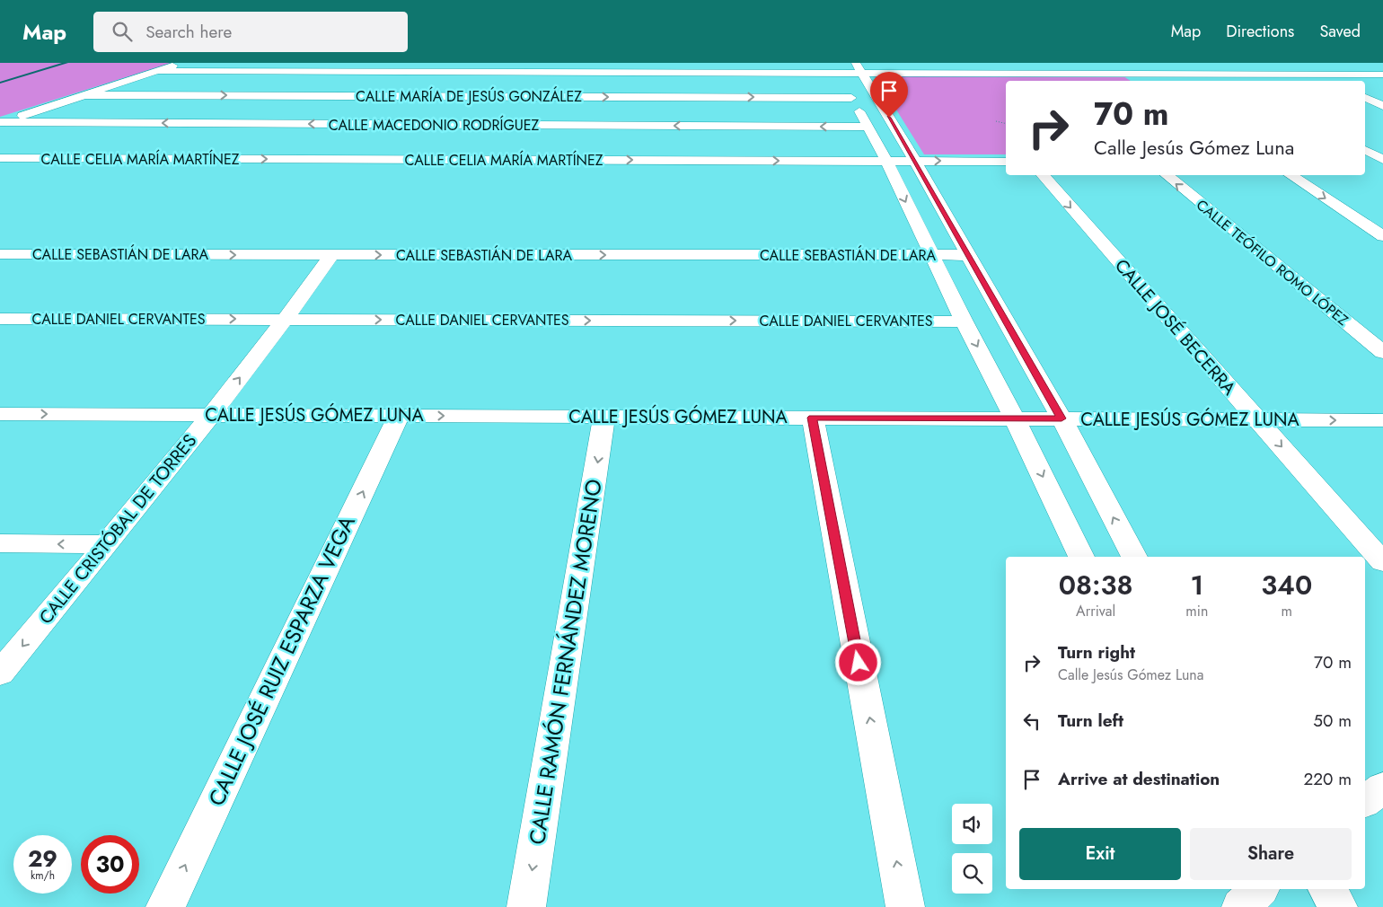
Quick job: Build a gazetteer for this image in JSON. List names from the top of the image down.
{
  "streets": {
    "street": [
      "CALLE MARÍA DE JESÚS GONZÁLEZ",
      "CALLE MACEDONIO RODRÍGUEZ",
      "CALLE CELIA MARÍA MARTÍNEZ",
      "CALLE SEBASTIÁN DE LARA",
      "CALLE TEÓFILO ROMO LÓPEZ",
      "CALLE DANIEL CERVANTES",
      "CALLE JOSÉ BECERRA",
      "CALLE JESÚS GÓMEZ LUNA",
      "CALLE CRISTÓBAL DE TORRES",
      "CALLE JOSÉ RUIZ ESPARZA VEGA",
      "CALLE RAMÓN FERNÁNDEZ MORENO"
    ]
  },
  "crossings": [
    ["CALLE SEBASTIÁN DE LARA", "CALLE CRISTÓBAL DE TORRES"],
    ["CALLE DANIEL CERVANTES", "CALLE CRISTÓBAL DE TORRES"],
    ["CALLE JOSÉ BECERRA", "CALLE JESÚS GÓMEZ LUNA"],
    ["CALLE JESÚS GÓMEZ LUNA", "CALLE CRISTÓBAL DE TORRES"],
    ["CALLE JESÚS GÓMEZ LUNA", "CALLE JOSÉ RUIZ ESPARZA VEGA"],
    ["CALLE JESÚS GÓMEZ LUNA", "CALLE RAMÓN FERNÁNDEZ MORENO"]
  ],
  "one_way": [
    "CALLE DANIEL CERVANTES",
    "CALLE JESÚS GÓMEZ LUNA",
    "CALLE JOSÉ RUIZ ESPARZA VEGA",
    "CALLE RAMÓN FERNÁNDEZ MORENO"
  ],
  "page": {
    "header": "Map",
    "search": "Search here",
    "nav": ["Map", "Directions", "Saved"],
    "turn": ["70 m", "Calle Jesús Gómez Luna"],
    "eta": [
      "08:38",
      "Arrival",
      "1",
      "min",
      "340",
      "m"
    ],
    "list": [
      {
        "name": "Turn right",
        "note": "Calle Jesús Gómez Luna",
        "value": "70 m"
      },
      {
        "name": "Turn left",
        "value": "50 m"
      },
      {
        "name": "Arrive at destination",
        "value": "220 m"
      }
    ],
    "buttons": ["Exit", "Share"],
    "speed": "29 km/h",
    "limit": "30"
  }
}
